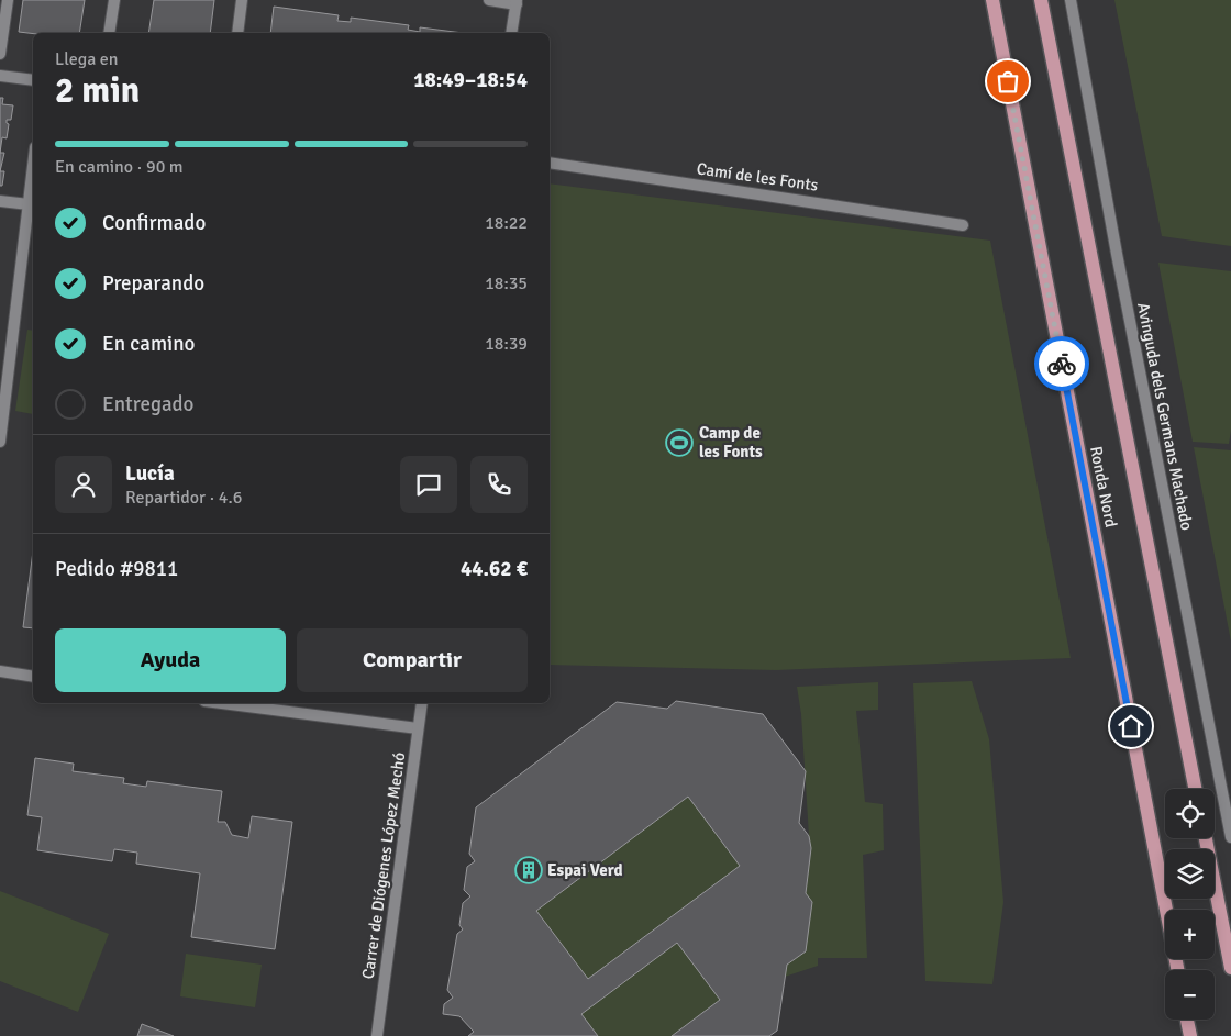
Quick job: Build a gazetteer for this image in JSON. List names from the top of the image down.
{
  "streets": {
    "main road": ["Ronda Nord"],
    "street": ["Camí de les Fonts", "Avinguda dels Germans Machado", "Carrer de Diógenes López Mechó"]
  },
  "places": {
    "sports": ["Camp de les Fonts"],
    "building": ["Espai Verd"]
  },
  "page": {
    "heading": ["2 min", "Llega en", "18:49–18:54"],
    "panel": [
      "Lucía",
      "Repartidor · 4.6",
      "Pedido #9811",
      "44.62 €"
    ],
    "bar": "En camino · 90 m",
    "list": [
      ["Confirmado", "18:22"],
      ["Preparando", "18:35"],
      ["En camino", "18:39"],
      "Entregado"
    ],
    "buttons": ["Ayuda", "Compartir"],
    "map_buttons": ["+", "−"]
  }
}
